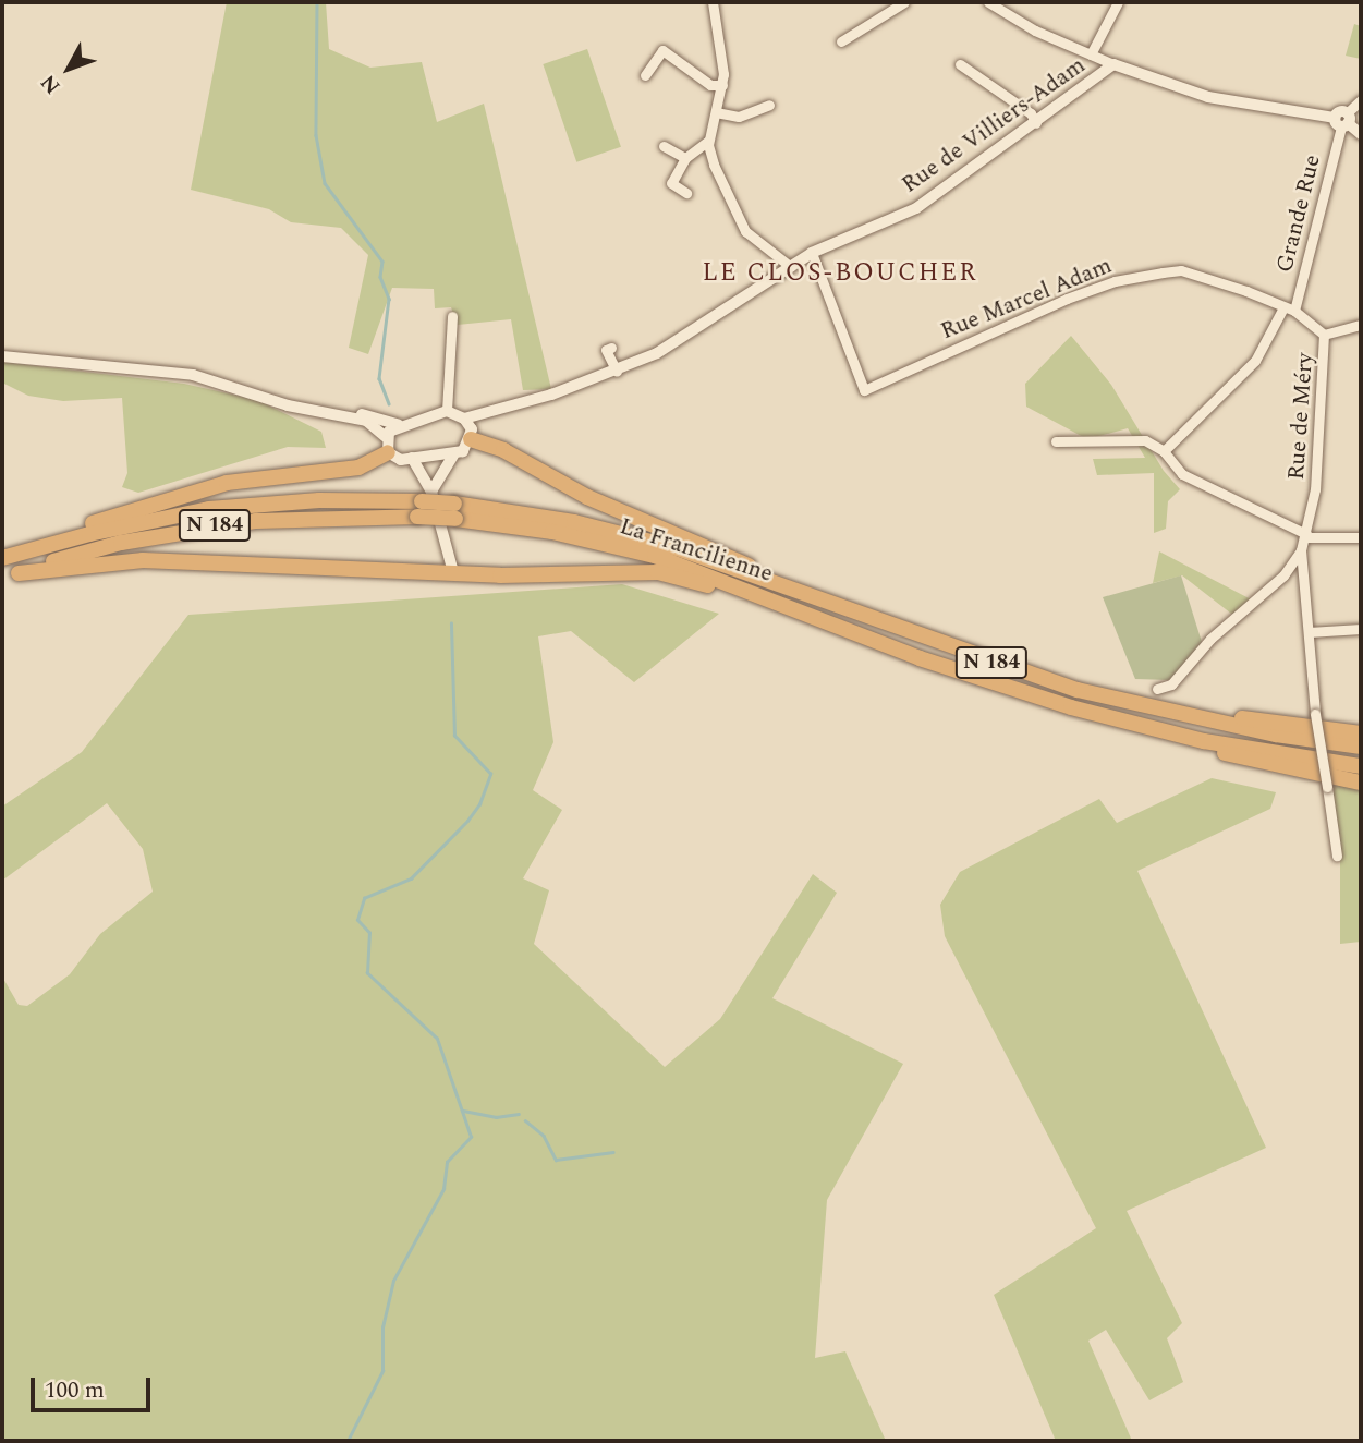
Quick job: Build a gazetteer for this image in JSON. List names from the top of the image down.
{
  "streets": {
    "highway": ["N 184", "La Francilienne"],
    "street": [
      "Rue de Villiers-Adam",
      "Grande Rue",
      "Rue Marcel Adam",
      "Rue de Méry"
    ]
  },
  "crossings": [
    ["Rue de Villiers-Adam", "Rue Marcel Adam"],
    ["Grande Rue", "Rue Marcel Adam"],
    ["Grande Rue", "Rue de Méry"],
    ["Rue Marcel Adam", "Rue de Méry"]
  ],
  "districts": ["LE CLOS-BOUCHER"],
  "scale_bar": "100 m",
  "north": "bottom left"
}
